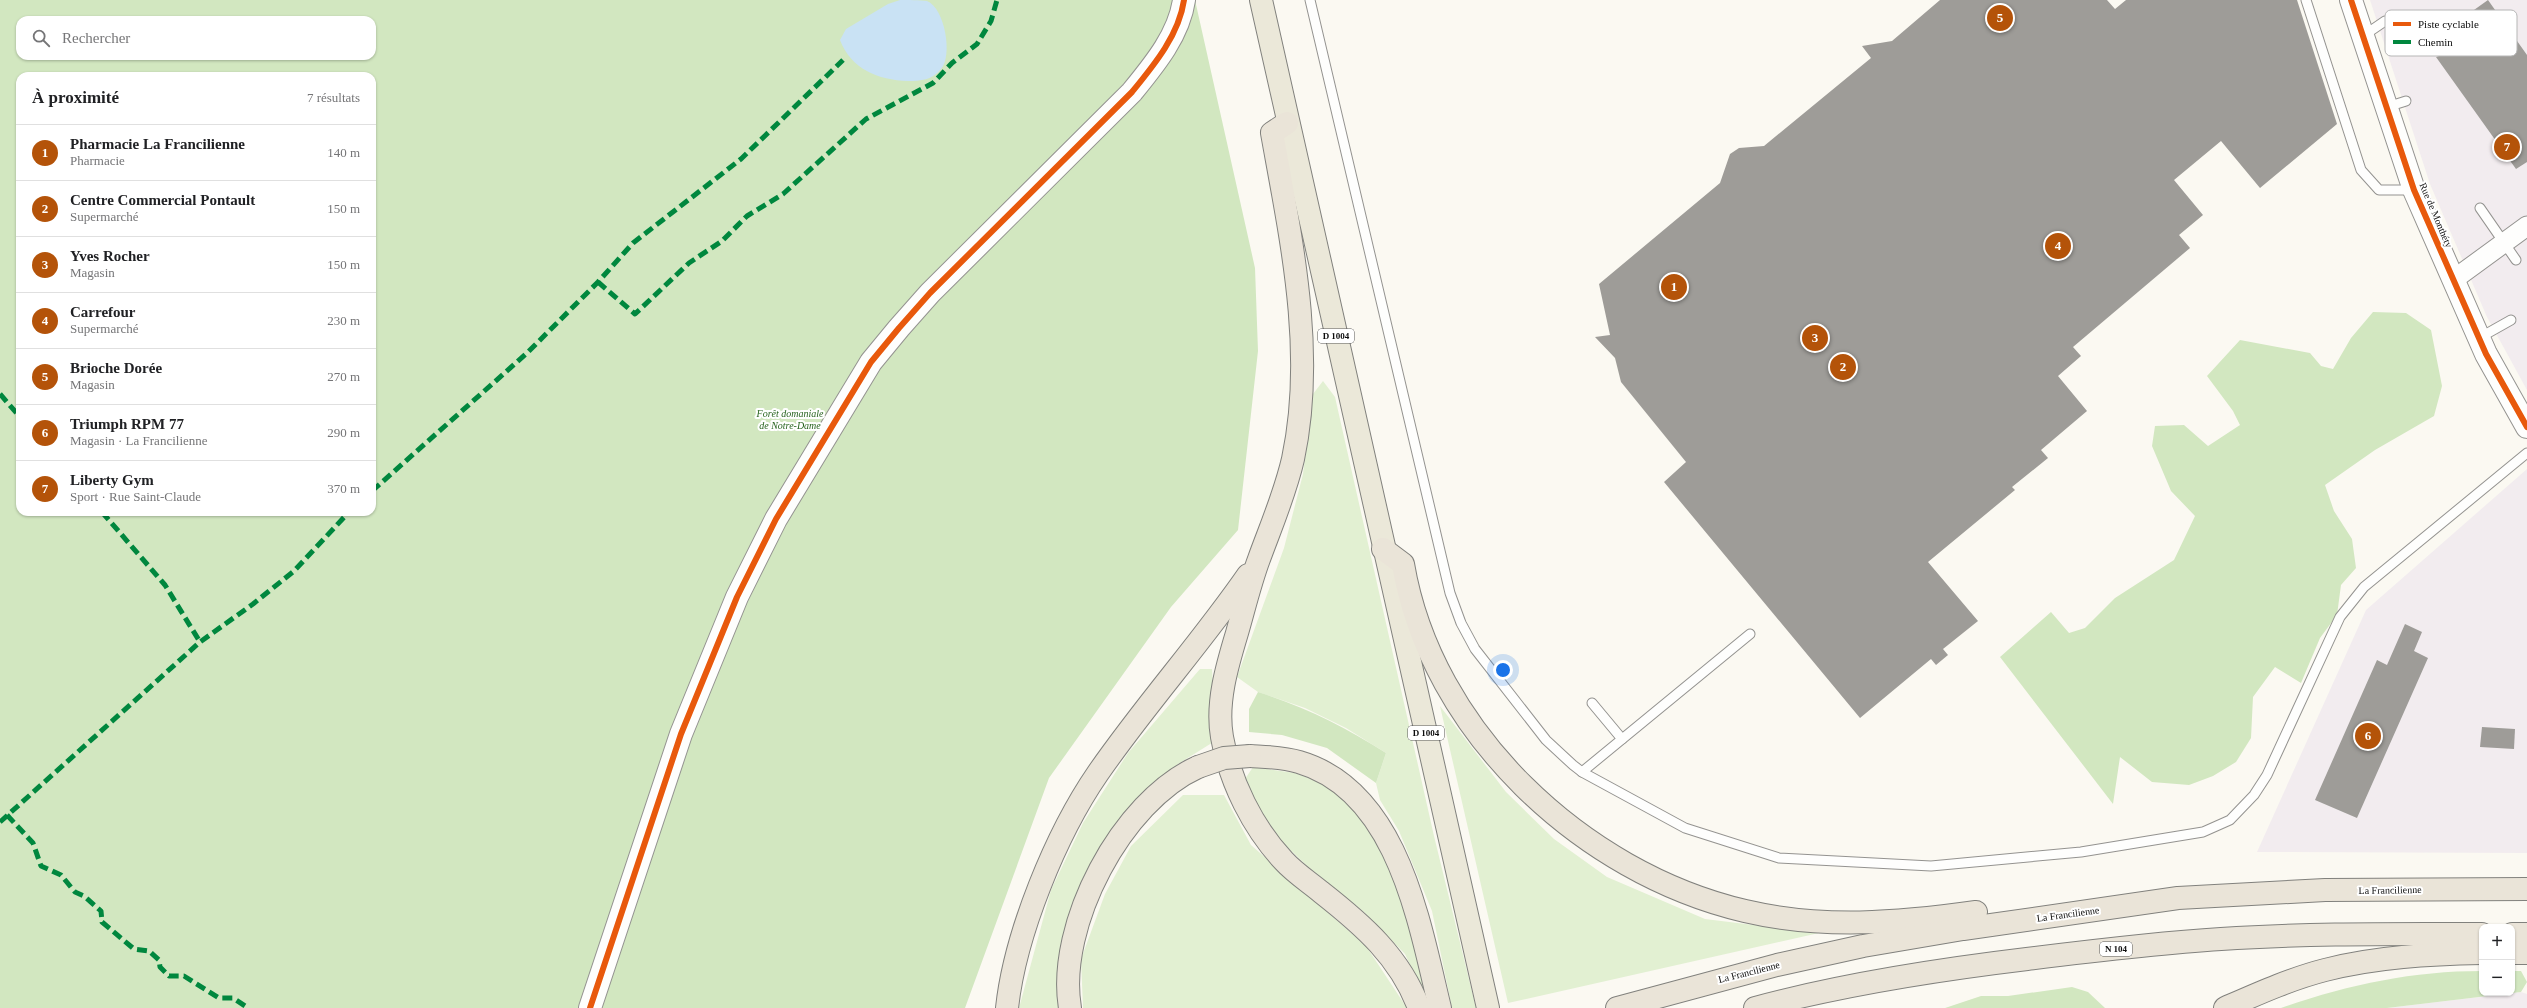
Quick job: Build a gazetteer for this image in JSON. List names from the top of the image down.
{
  "streets": {
    "highway": ["La Francilienne", "N 104"],
    "main road": ["D 1004"],
    "street": ["Rue de Monthéty"]
  },
  "parks": ["Forêt domaniale de Notre-Dame"],
  "legend": ["Piste cyclable", "Chemin"],
  "page": {
    "pins": [
      "5",
      "7",
      "4",
      "1",
      "3",
      "2",
      "6"
    ],
    "search": "Rechercher",
    "heading": ["À proximité", "7 résultats"],
    "list": [
      {
        "mark": "1",
        "name": "Pharmacie La Francilienne",
        "note": "Pharmacie",
        "value": "140 m"
      },
      {
        "mark": "2",
        "name": "Centre Commercial Pontault",
        "note": "Supermarché",
        "value": "150 m"
      },
      {
        "mark": "3",
        "name": "Yves Rocher",
        "note": "Magasin",
        "value": "150 m"
      },
      {
        "mark": "4",
        "name": "Carrefour",
        "note": "Supermarché",
        "value": "230 m"
      },
      {
        "mark": "5",
        "name": "Brioche Dorée",
        "note": "Magasin",
        "value": "270 m"
      },
      {
        "mark": "6",
        "name": "Triumph RPM 77",
        "note": "Magasin · La Francilienne",
        "value": "290 m"
      },
      {
        "mark": "7",
        "name": "Liberty Gym",
        "note": "Sport · Rue Saint-Claude",
        "value": "370 m"
      }
    ],
    "map_buttons": ["+", "−"]
  }
}
